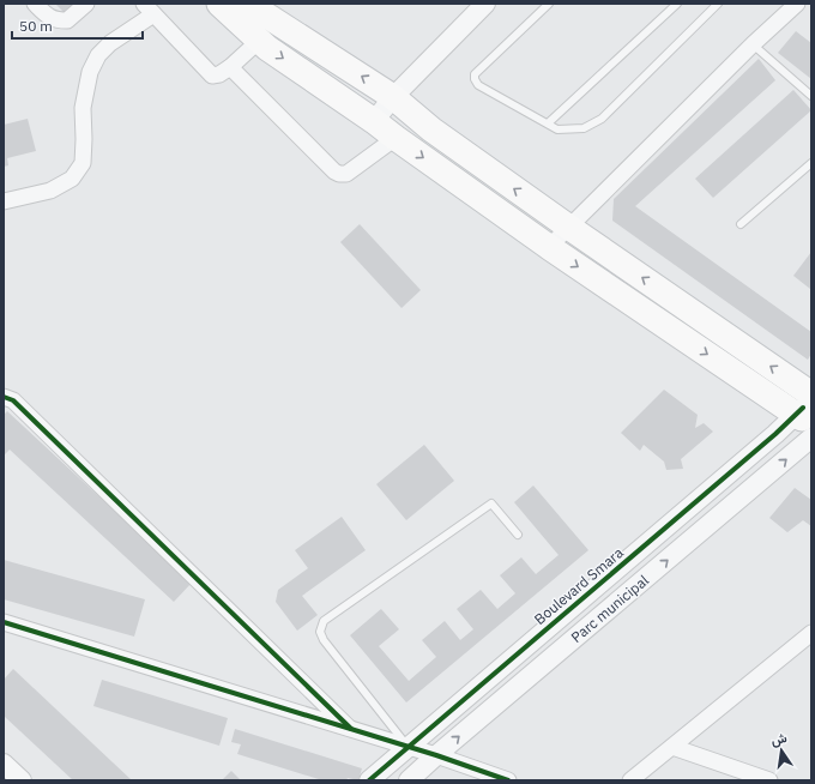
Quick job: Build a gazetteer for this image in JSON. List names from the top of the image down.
{
  "streets": {
    "street": ["Boulevard Smara", "Parc municipal"]
  },
  "crossings": [
    ["Boulevard Smara", "Parc municipal"]
  ],
  "scale_bar": "50 m",
  "north": "top"
}
